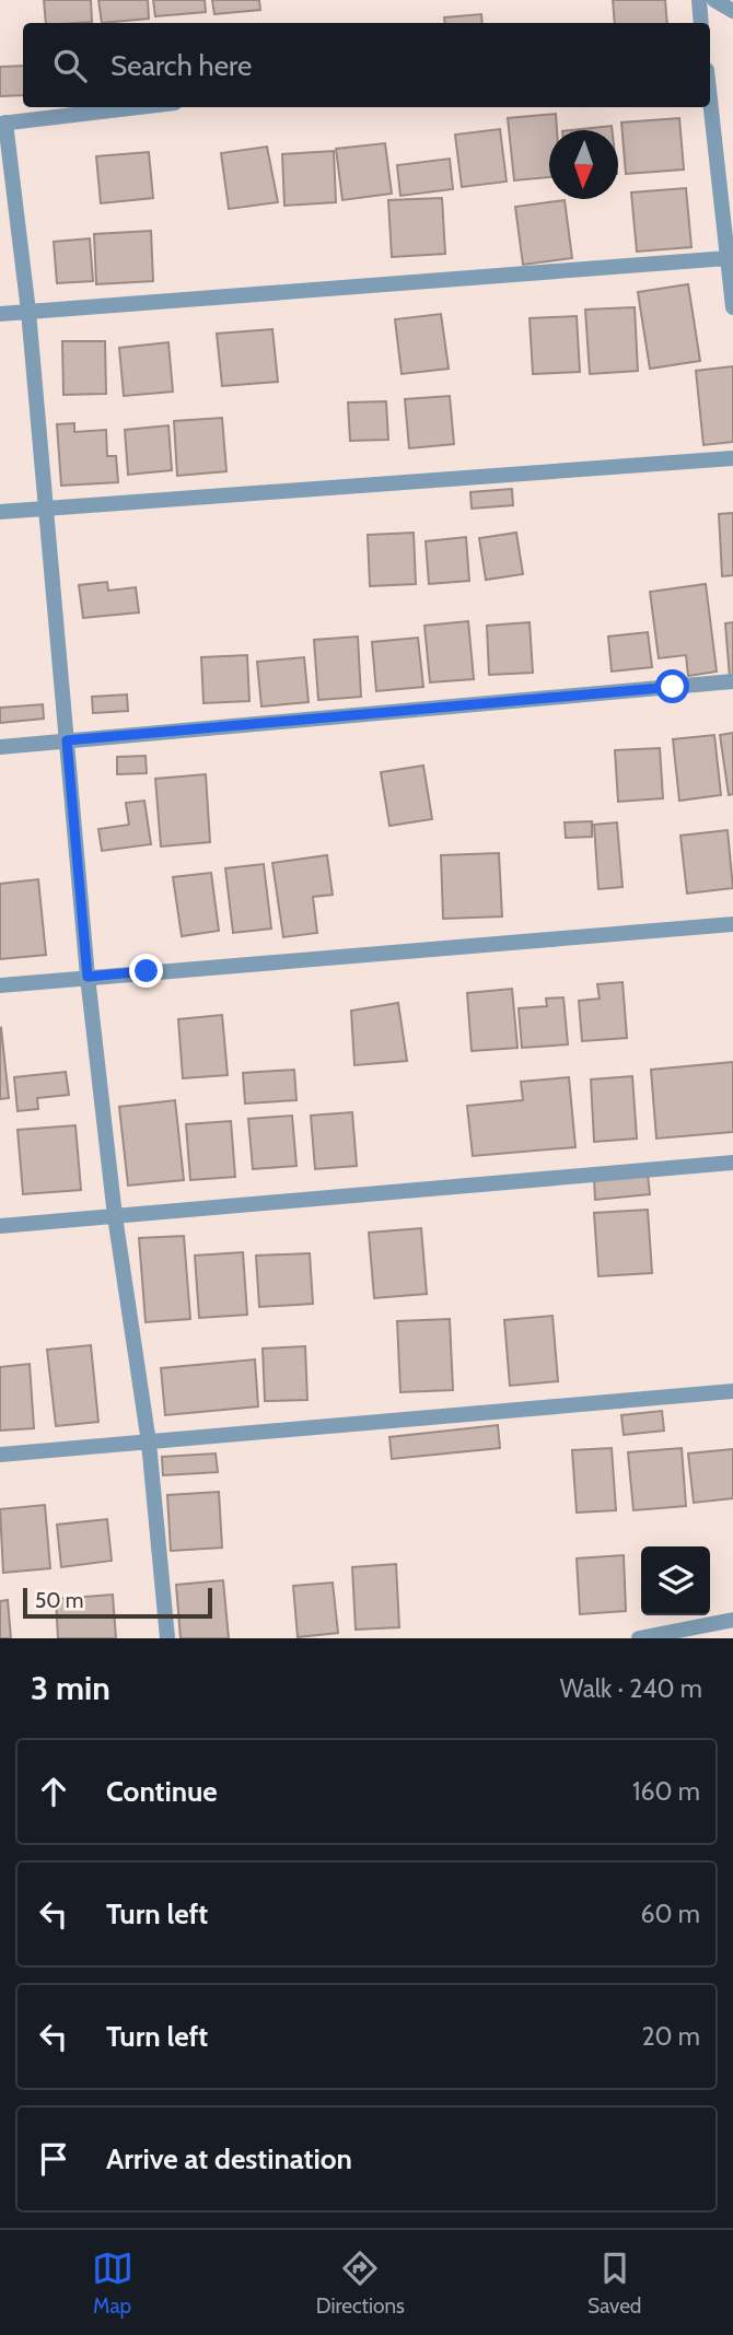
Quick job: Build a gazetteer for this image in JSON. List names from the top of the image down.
{
  "scale_bar": "50 m",
  "north": "bottom",
  "page": {
    "search": "Search here",
    "scale": "50 m",
    "heading": ["3 min", "Walk · 240 m"],
    "list": [
      ["Continue", "160 m"],
      ["Turn left", "60 m"],
      ["Turn left", "20 m"],
      "Arrive at destination"
    ],
    "nav": ["Map", "Directions", "Saved"]
  }
}
